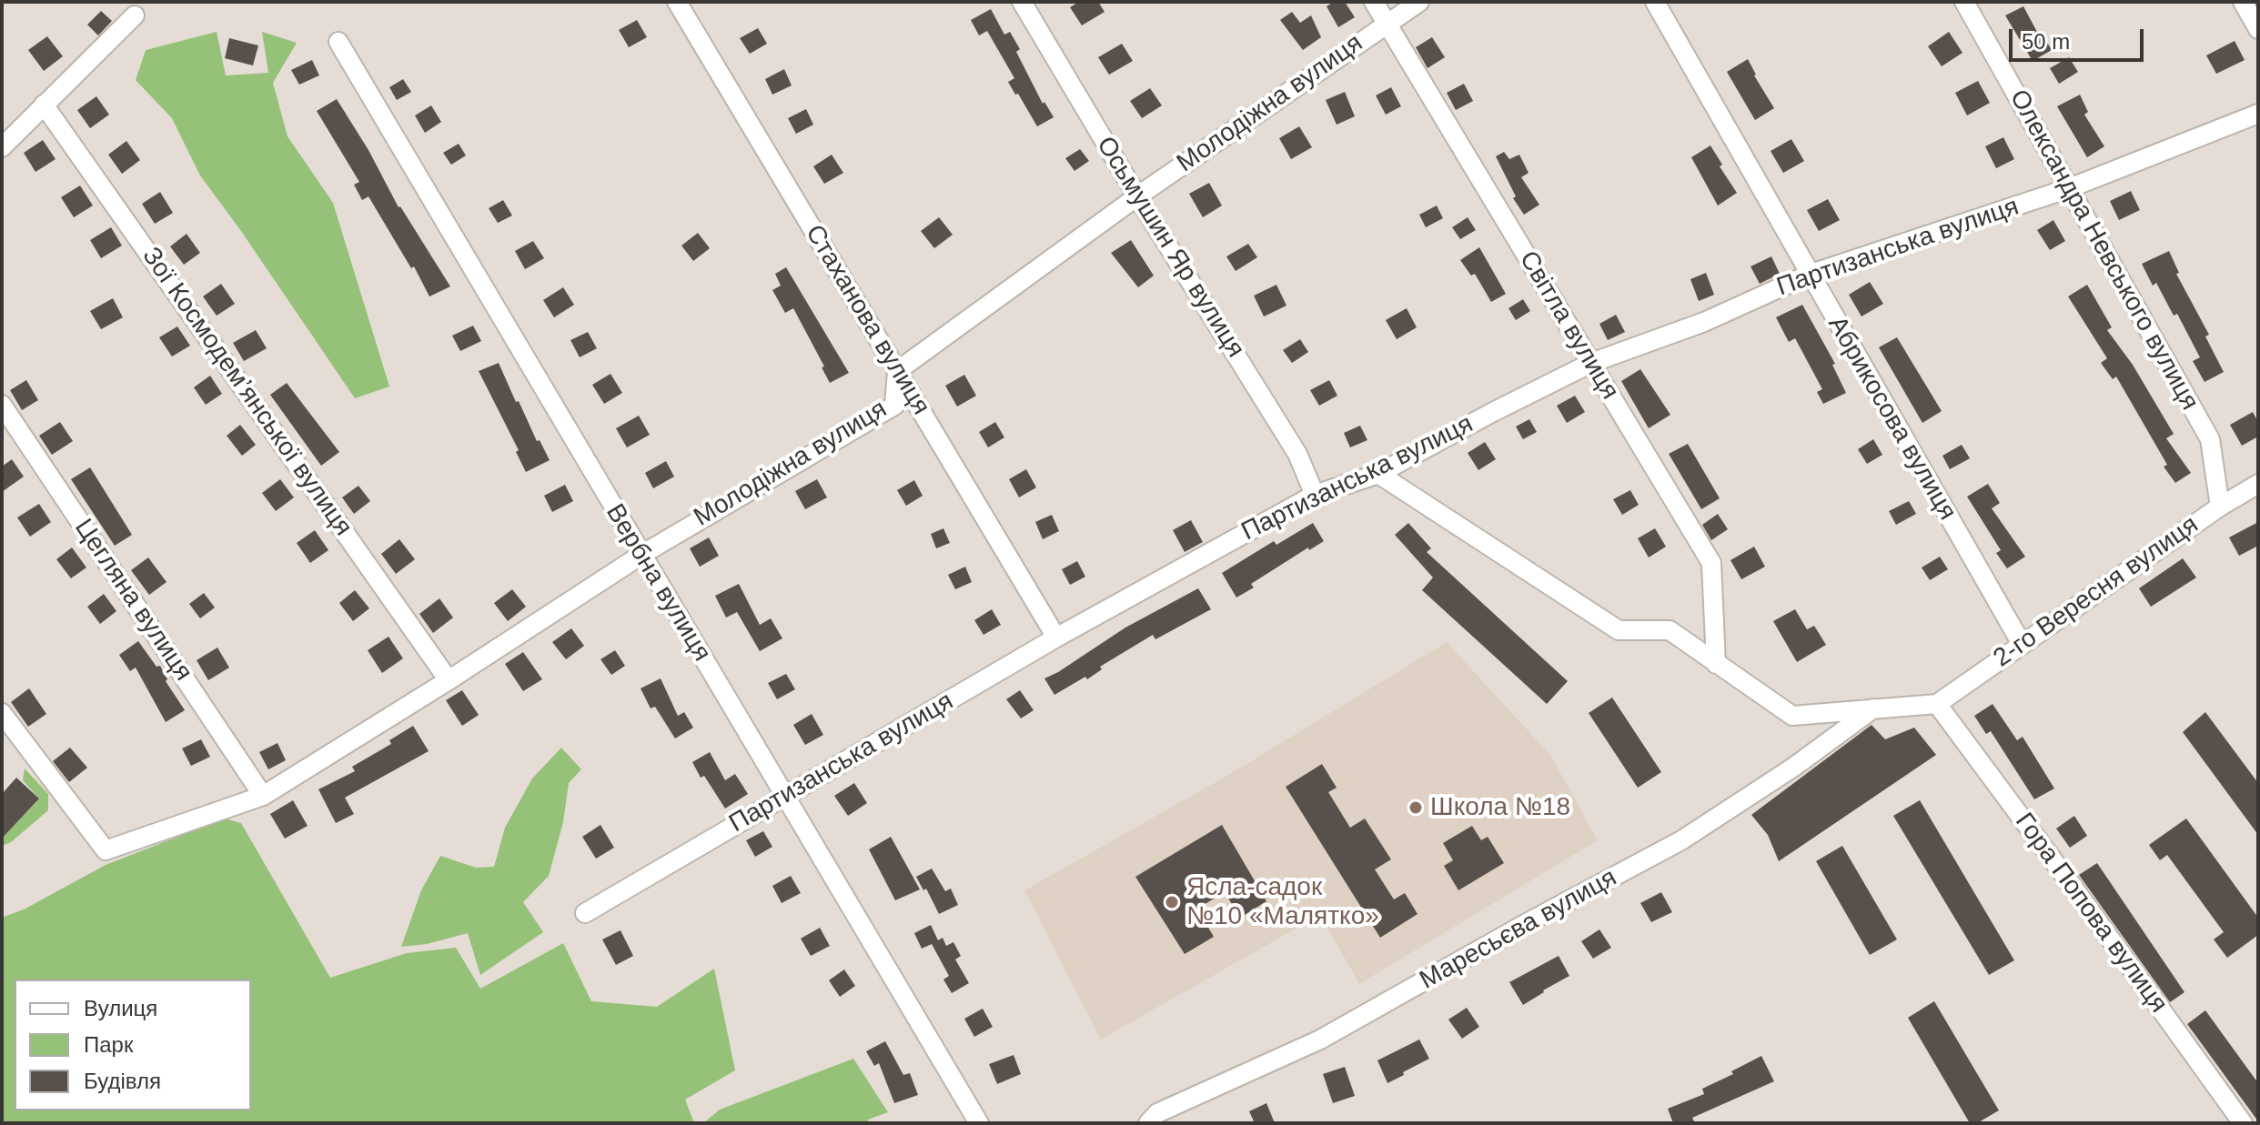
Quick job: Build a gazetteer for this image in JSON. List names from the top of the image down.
{
  "streets": {
    "street": [
      "Молодіжна вулиця",
      "Осьмушин Яр вулиця",
      "Партизанська вулиця",
      "Олександра Невського вулиця",
      "Стаханова вулиця",
      "Світла вулиця",
      "Зої Космодем’янської вулиця",
      "Абрикосова вулиця",
      "Вербна вулиця",
      "2-го Вересня вулиця",
      "Цегляна вулиця",
      "Гора Попова вулиця",
      "Маресьєва вулиця"
    ]
  },
  "crossings": [
    ["Молодіжна вулиця", "Осьмушин Яр вулиця"],
    ["Молодіжна вулиця", "Стаханова вулиця"],
    ["Молодіжна вулиця", "Світла вулиця"],
    ["Молодіжна вулиця", "Зої Космодем’янської вулиця"],
    ["Молодіжна вулиця", "Вербна вулиця"],
    ["Молодіжна вулиця", "Цегляна вулиця"],
    ["Осьмушин Яр вулиця", "Партизанська вулиця"],
    ["Партизанська вулиця", "Олександра Невського вулиця"],
    ["Партизанська вулиця", "Стаханова вулиця"],
    ["Партизанська вулиця", "Світла вулиця"],
    ["Партизанська вулиця", "Абрикосова вулиця"],
    ["Партизанська вулиця", "Вербна вулиця"],
    ["Олександра Невського вулиця", "2-го Вересня вулиця"],
    ["Абрикосова вулиця", "2-го Вересня вулиця"],
    ["2-го Вересня вулиця", "Гора Попова вулиця"]
  ],
  "places": ["Школа №18", "Ясла-садок №10 «Малятко»"],
  "legend": ["Вулиця", "Парк", "Будівля"],
  "scale_bar": "50 m"
}
